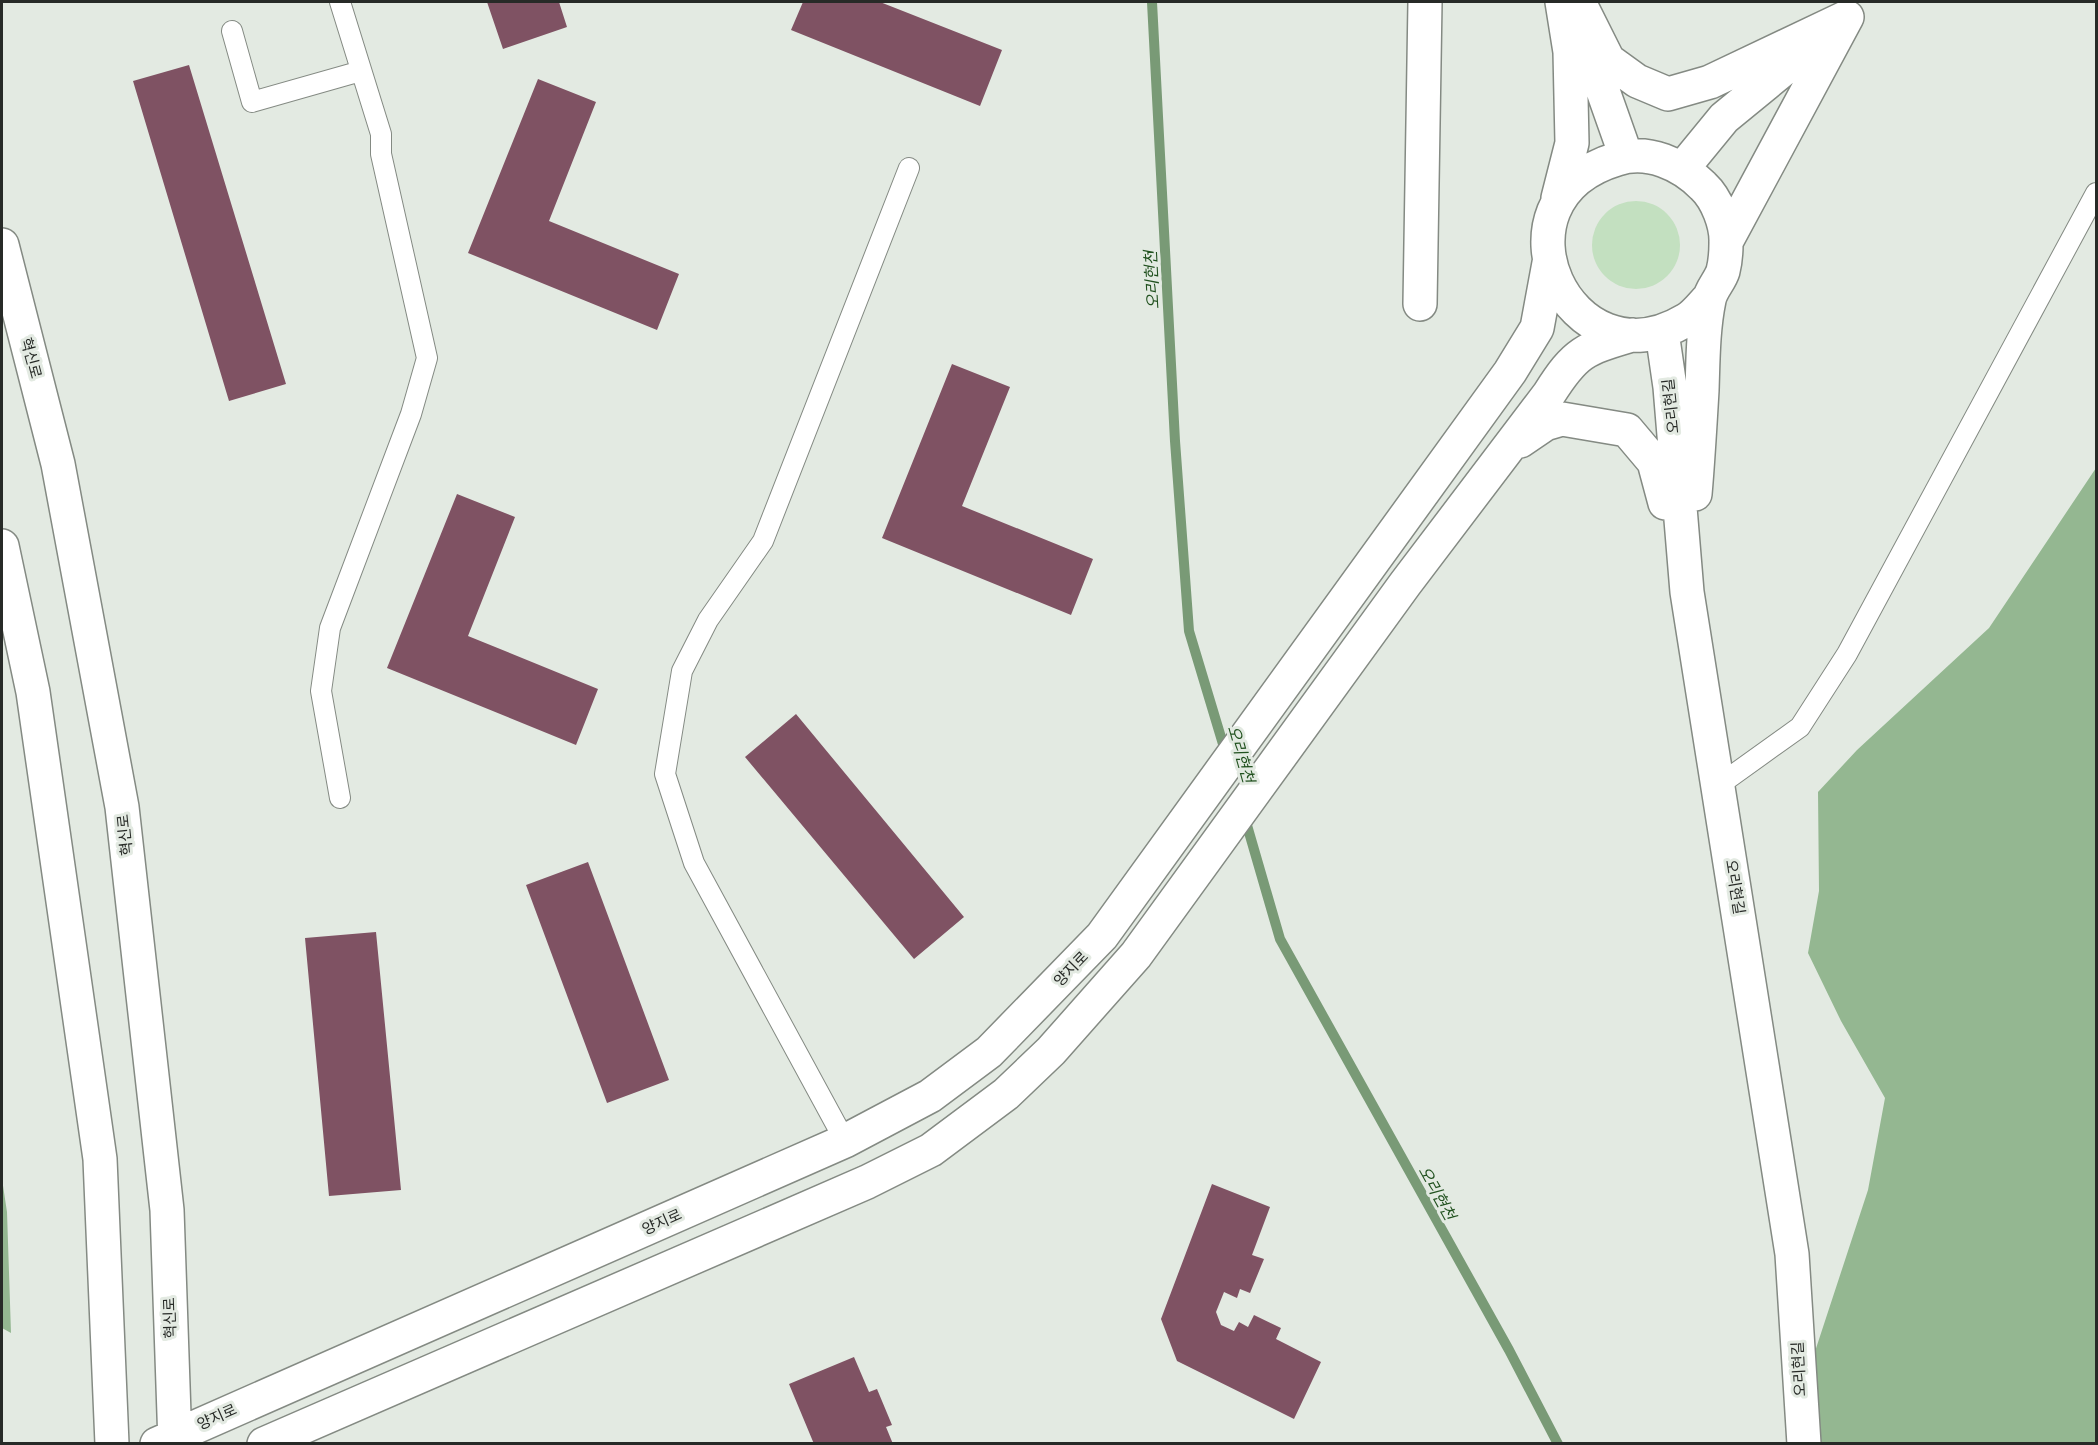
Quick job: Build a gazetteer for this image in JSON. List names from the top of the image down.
{
  "streets": {
    "street": ["혁신로", "오리현길", "양지로"]
  },
  "crossings": [
    ["혁신로", "양지로"],
    ["오리현길", "양지로"]
  ],
  "water": ["오리현천"]
}
